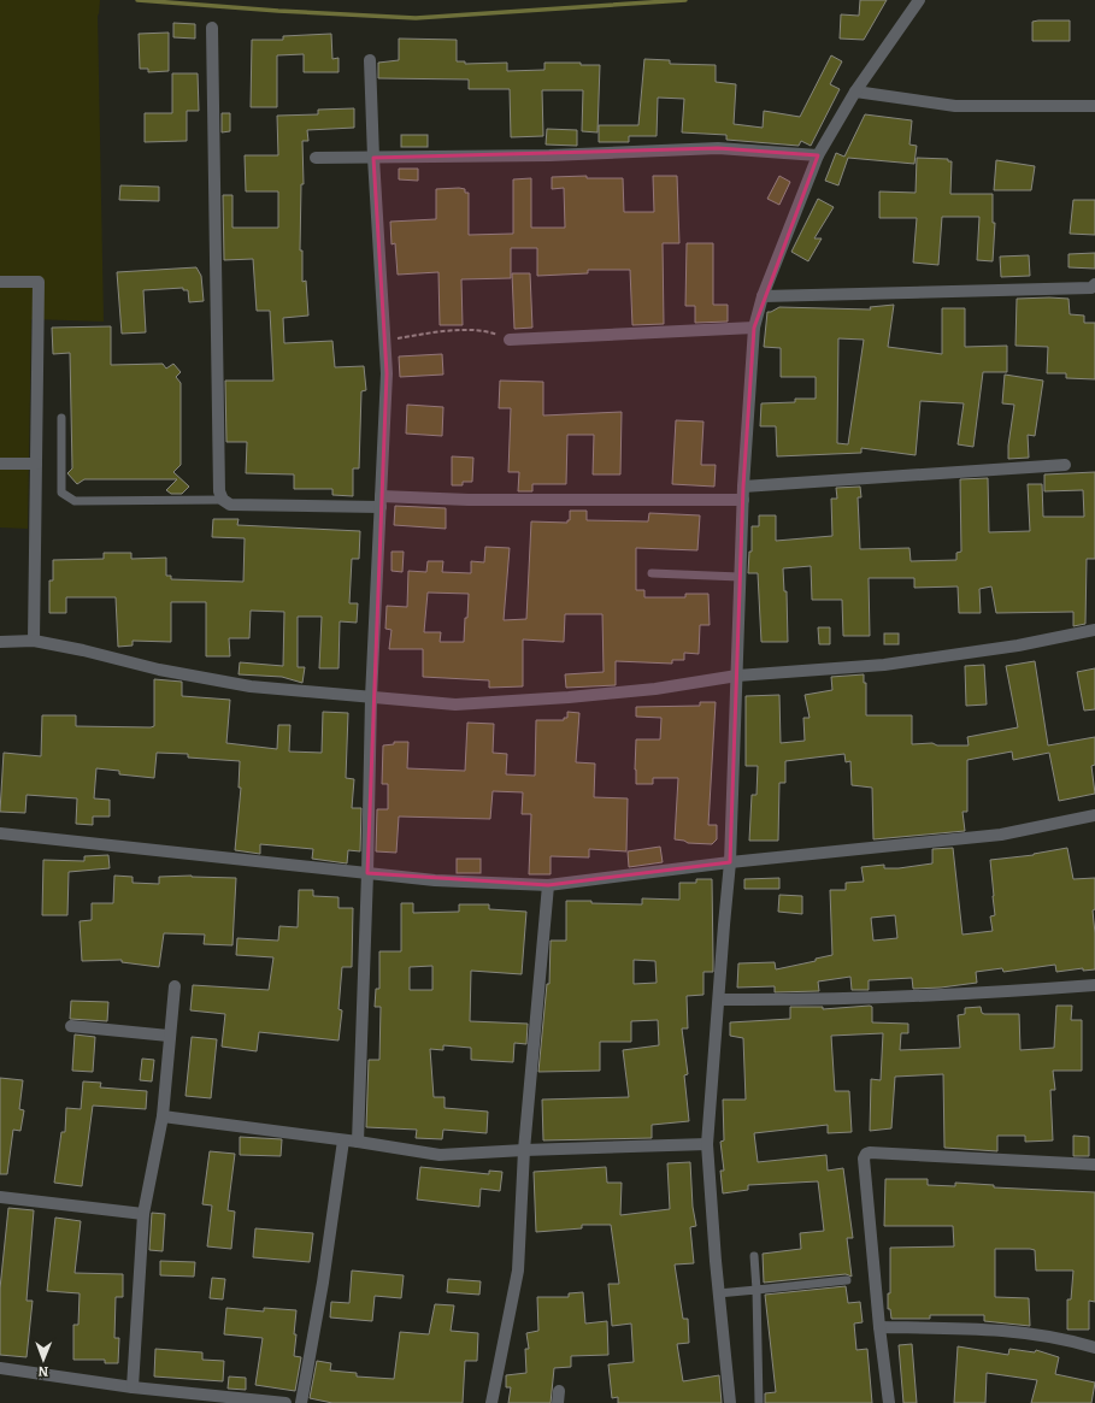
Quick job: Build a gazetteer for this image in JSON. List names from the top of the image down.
{
  "north": "bottom"
}
